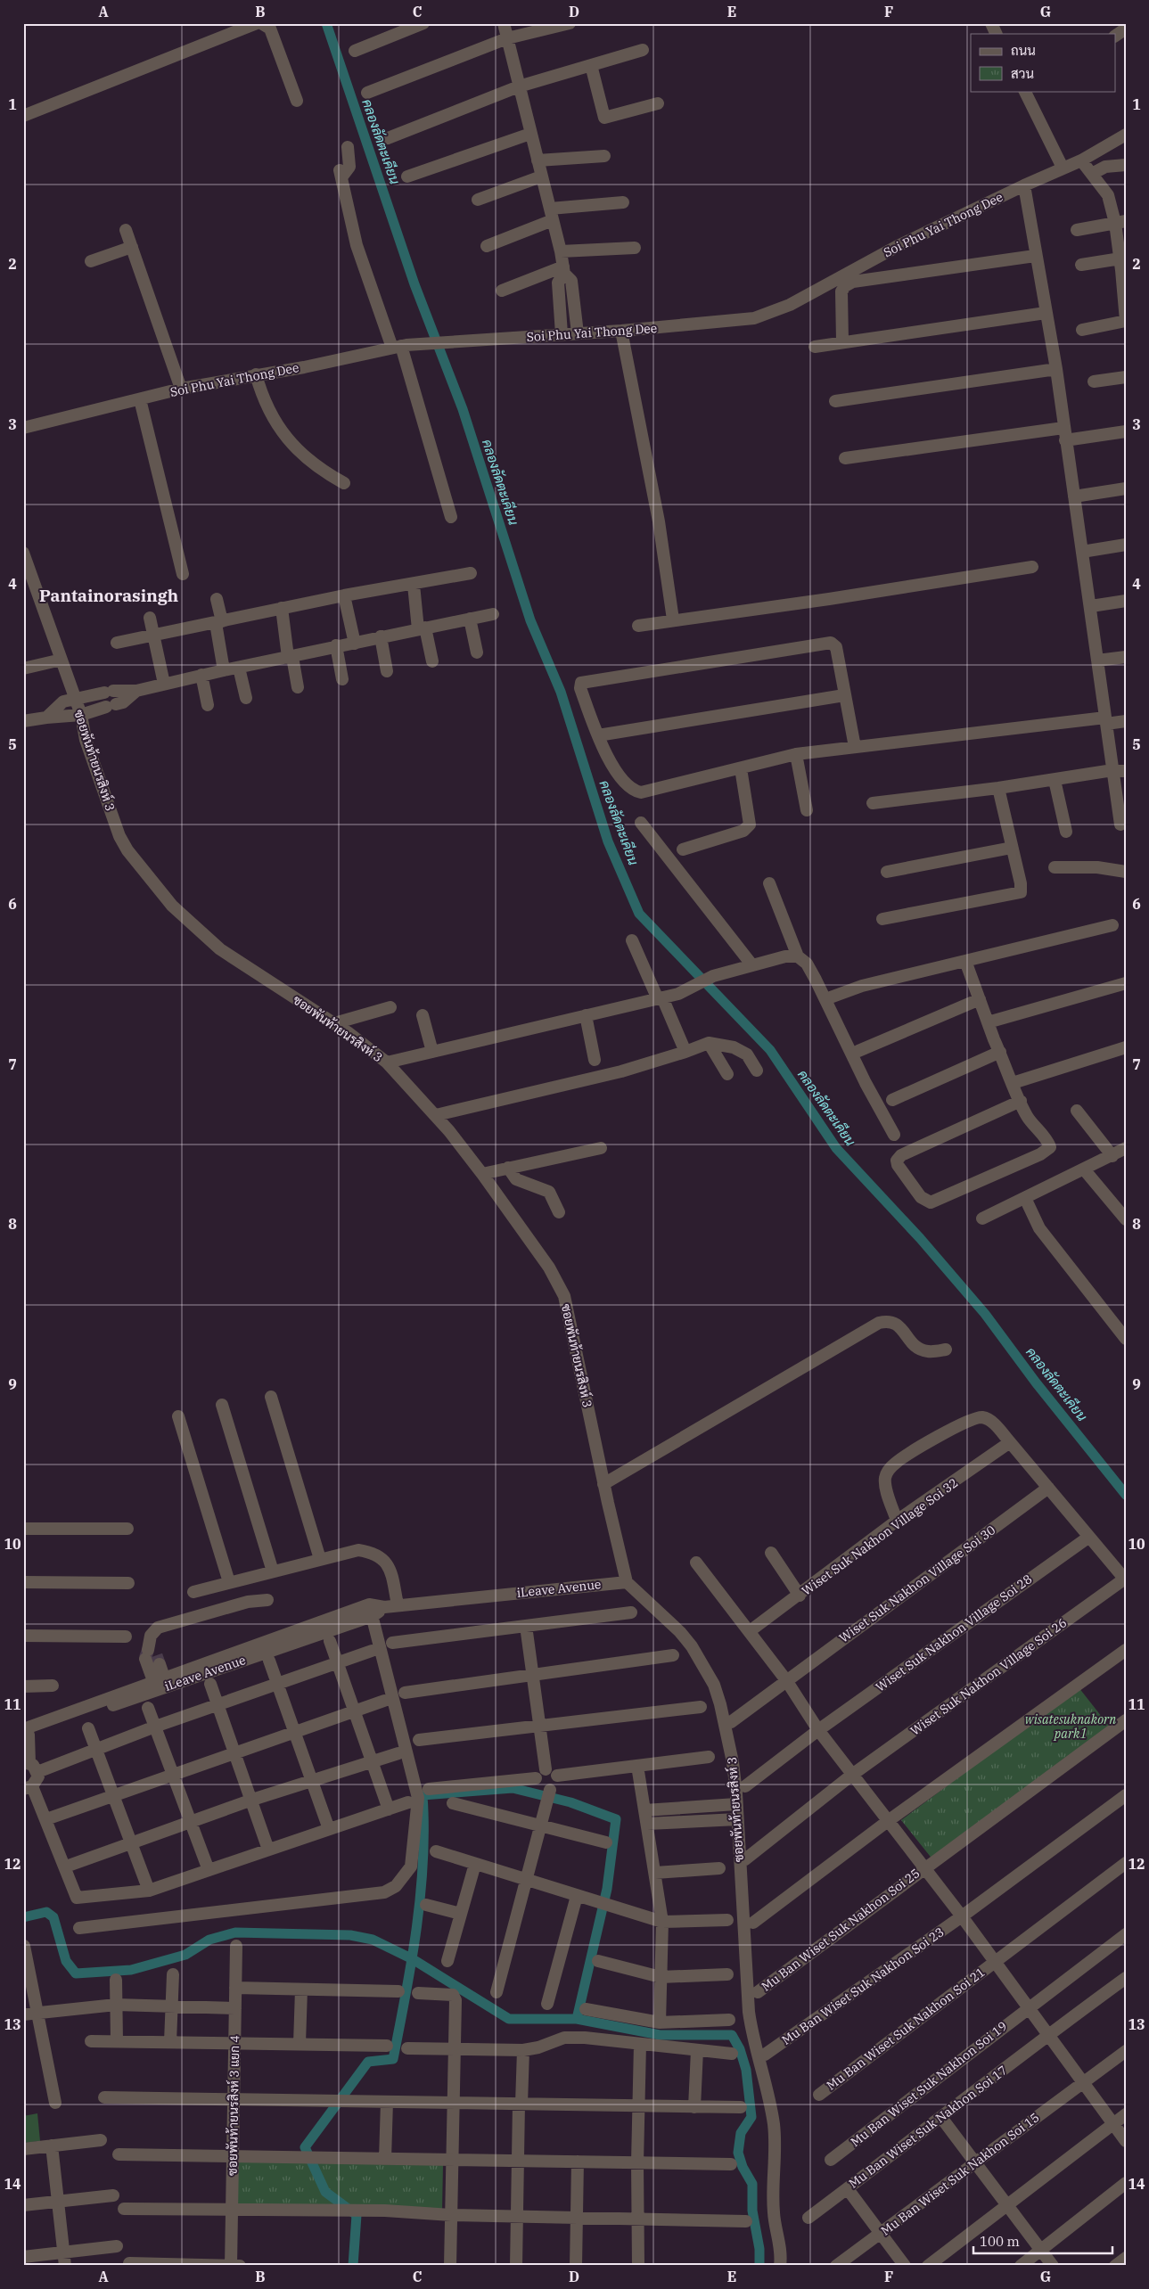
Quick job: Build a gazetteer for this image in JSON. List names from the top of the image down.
{
  "streets": {
    "street": [
      "Soi Phu Yai Thong Dee",
      "ซอยพันท้ายนรสิงห์ 3",
      "Wiset Suk Nakhon Village Soi 32",
      "Wiset Suk Nakhon Village Soi 30",
      "iLeave Avenue",
      "Wiset Suk Nakhon Village Soi 28",
      "Wiset Suk Nakhon Village Soi 26",
      "Mu Ban Wiset Suk Nakhon Soi 25",
      "Mu Ban Wiset Suk Nakhon Soi 23",
      "Mu Ban Wiset Suk Nakhon Soi 21",
      "Mu Ban Wiset Suk Nakhon Soi 19",
      "ซอยพันท้ายนรสิงห์ 3 แยก 4",
      "Mu Ban Wiset Suk Nakhon Soi 17",
      "Mu Ban Wiset Suk Nakhon Soi 15"
    ]
  },
  "crossings": [
    ["ซอยพันท้ายนรสิงห์ 3", "iLeave Avenue"]
  ],
  "districts": ["Pantainorasingh"],
  "water": ["คลองลัดตะเคียน"],
  "parks": ["wisatesuknakorn park1"],
  "legend": ["ถนน", "สวน"],
  "scale_bar": "100 m",
  "grid": {
    "columns": [
      "A",
      "B",
      "C",
      "D",
      "E",
      "F",
      "G"
    ],
    "rows": [
      "1",
      "2",
      "3",
      "4",
      "5",
      "6",
      "7",
      "8",
      "9",
      "10",
      "11",
      "12",
      "13",
      "14"
    ]
  }
}
